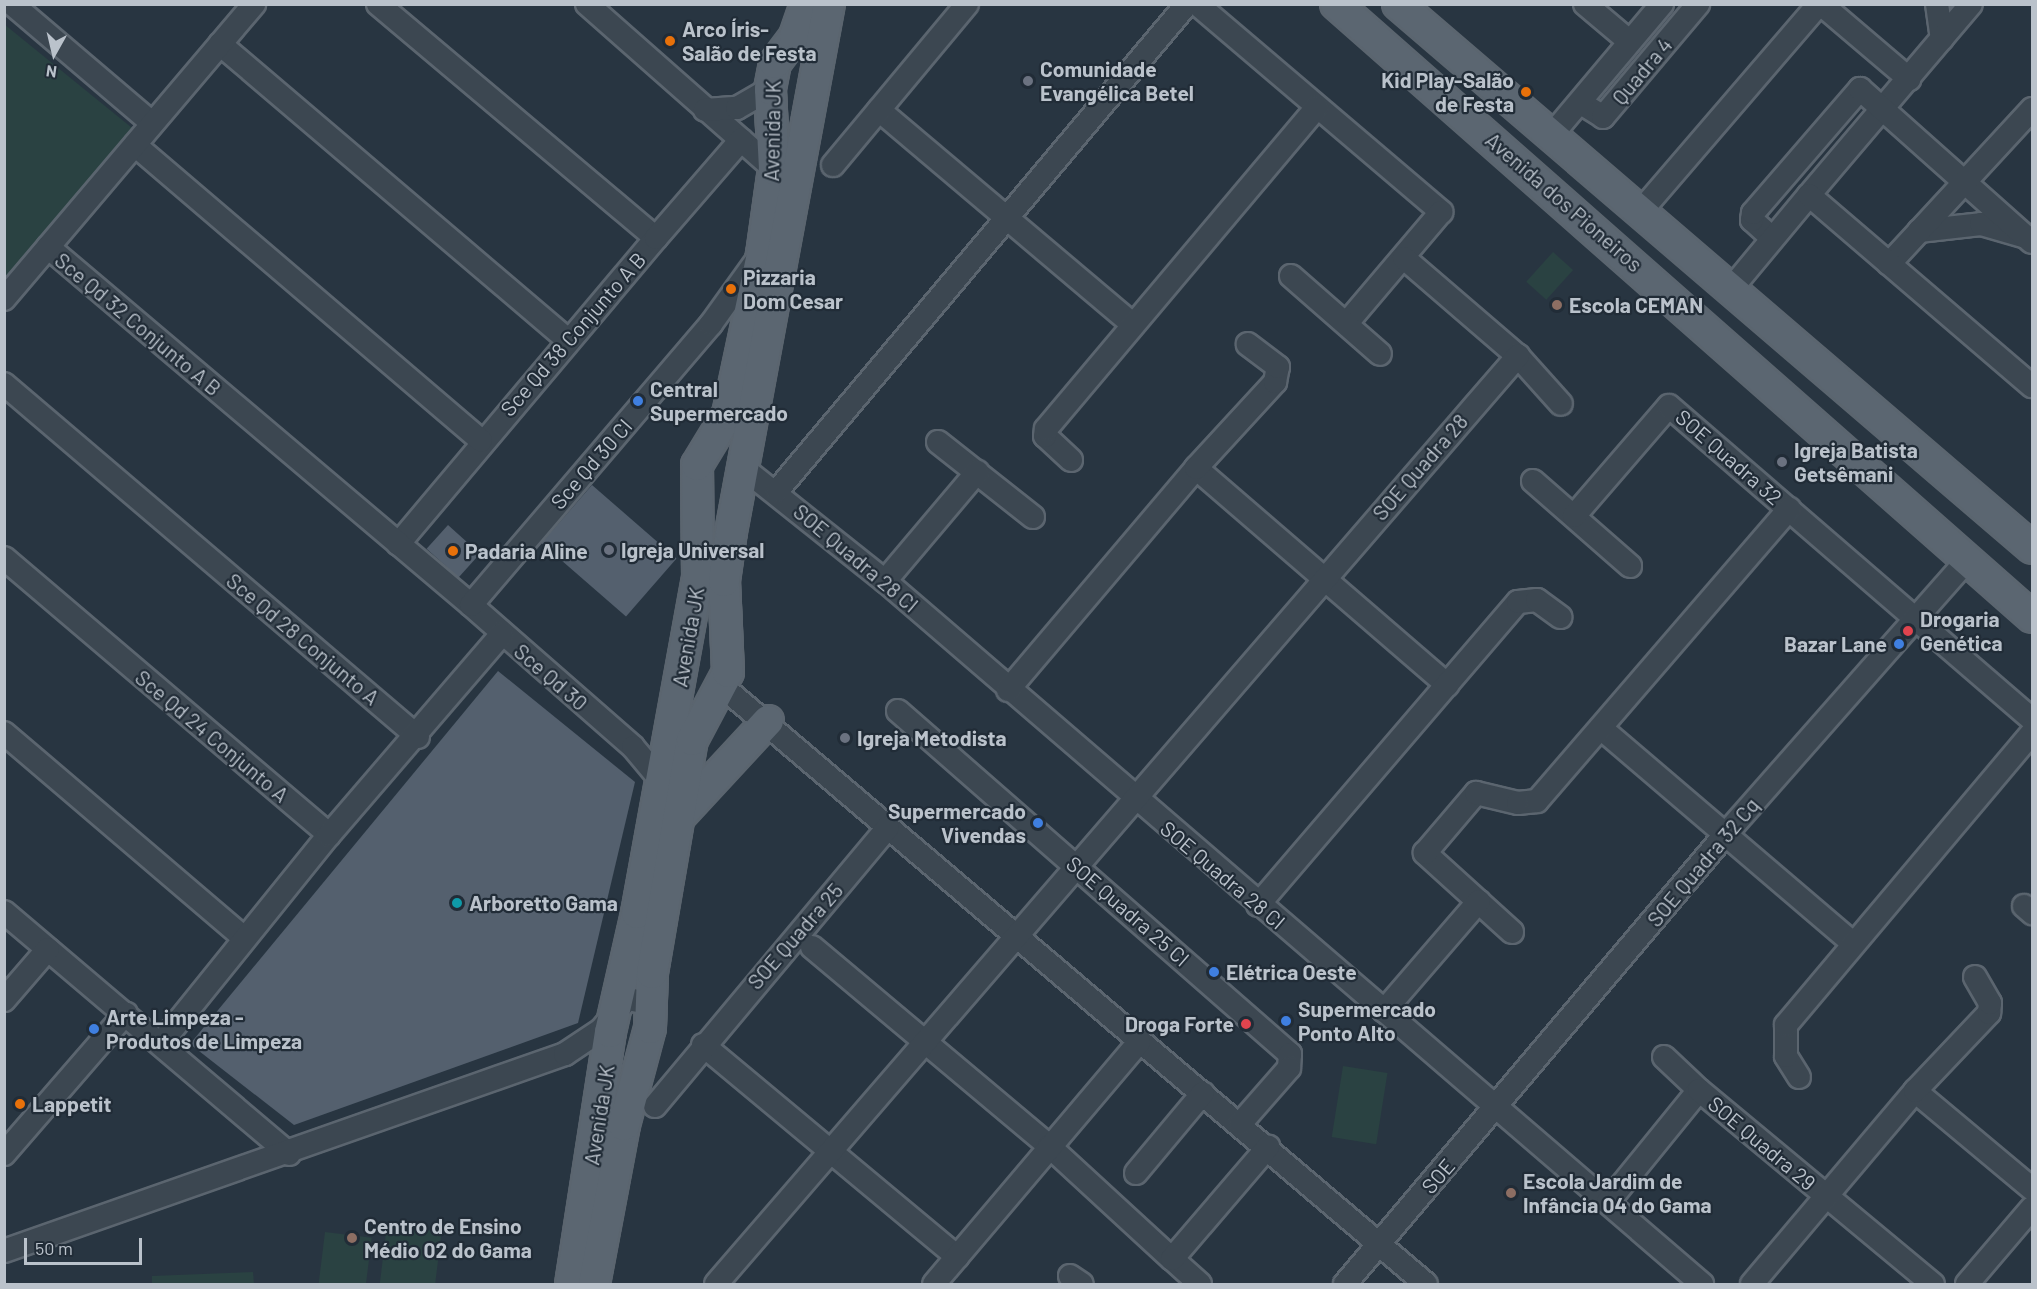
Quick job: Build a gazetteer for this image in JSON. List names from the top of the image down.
{
  "streets": {
    "main road": ["Avenida JK", "Avenida dos Pioneiros"],
    "street": [
      "Quadra 4",
      "Sce Qd 32 Conjunto A B",
      "Sce Qd 38 Conjunto A B",
      "SOE Quadra 32",
      "Sce Qd 30 Cl",
      "SOE Quadra 28",
      "SOE Quadra 28 CI",
      "Sce Qd 28 Conjunto A",
      "Sce Qd 30",
      "Sce Qd 24 Conjunto A",
      "SOE Quadra 32 Cq",
      "SOE Quadra 25 CI",
      "SOE Quadra 25",
      "SOE Quadra 29",
      "SOE"
    ]
  },
  "crossings": [
    ["Avenida JK", "Sce Qd 30 Cl"],
    ["Avenida JK", "SOE Quadra 28 CI"],
    ["Avenida JK", "Sce Qd 30"],
    ["Avenida dos Pioneiros", "SOE Quadra 32 Cq"],
    ["Sce Qd 32 Conjunto A B", "Sce Qd 38 Conjunto A B"],
    ["Sce Qd 32 Conjunto A B", "Sce Qd 30 Cl"],
    ["Sce Qd 32 Conjunto A B", "Sce Qd 30"],
    ["Sce Qd 30 Cl", "Sce Qd 30"],
    ["SOE Quadra 28", "SOE Quadra 28 CI"],
    ["SOE Quadra 28", "SOE Quadra 25 CI"],
    ["SOE Quadra 28 CI", "SOE Quadra 32 Cq"],
    ["SOE Quadra 28 CI", "SOE Quadra 29"],
    ["SOE Quadra 28 CI", "SOE"],
    ["SOE Quadra 32 Cq", "SOE"]
  ],
  "places": [
    "Arco Íris- Salão de Festa",
    "Comunidade Evangélica Betel",
    "Kid Play-Salão de Festa",
    "Pizzaria Dom Cesar",
    "Escola CEMAN",
    "Central Supermercado",
    "Igreja Batista Getsêmani",
    "Igreja Universal",
    "Padaria Aline",
    "Drogaria Genética",
    "Bazar Lane",
    "Igreja Metodista",
    "Supermercado Vivendas",
    "Arboretto Gama",
    "Elétrica Oeste",
    "Supermercado Ponto Alto",
    "Droga Forte",
    "Arte Limpeza - Produtos de Limpeza",
    "Lappetit",
    "Escola Jardim de Infância 04 do Gama",
    "Centro de Ensino Médio 02 do Gama"
  ],
  "scale_bar": "50 m",
  "north": "bottom"
}
